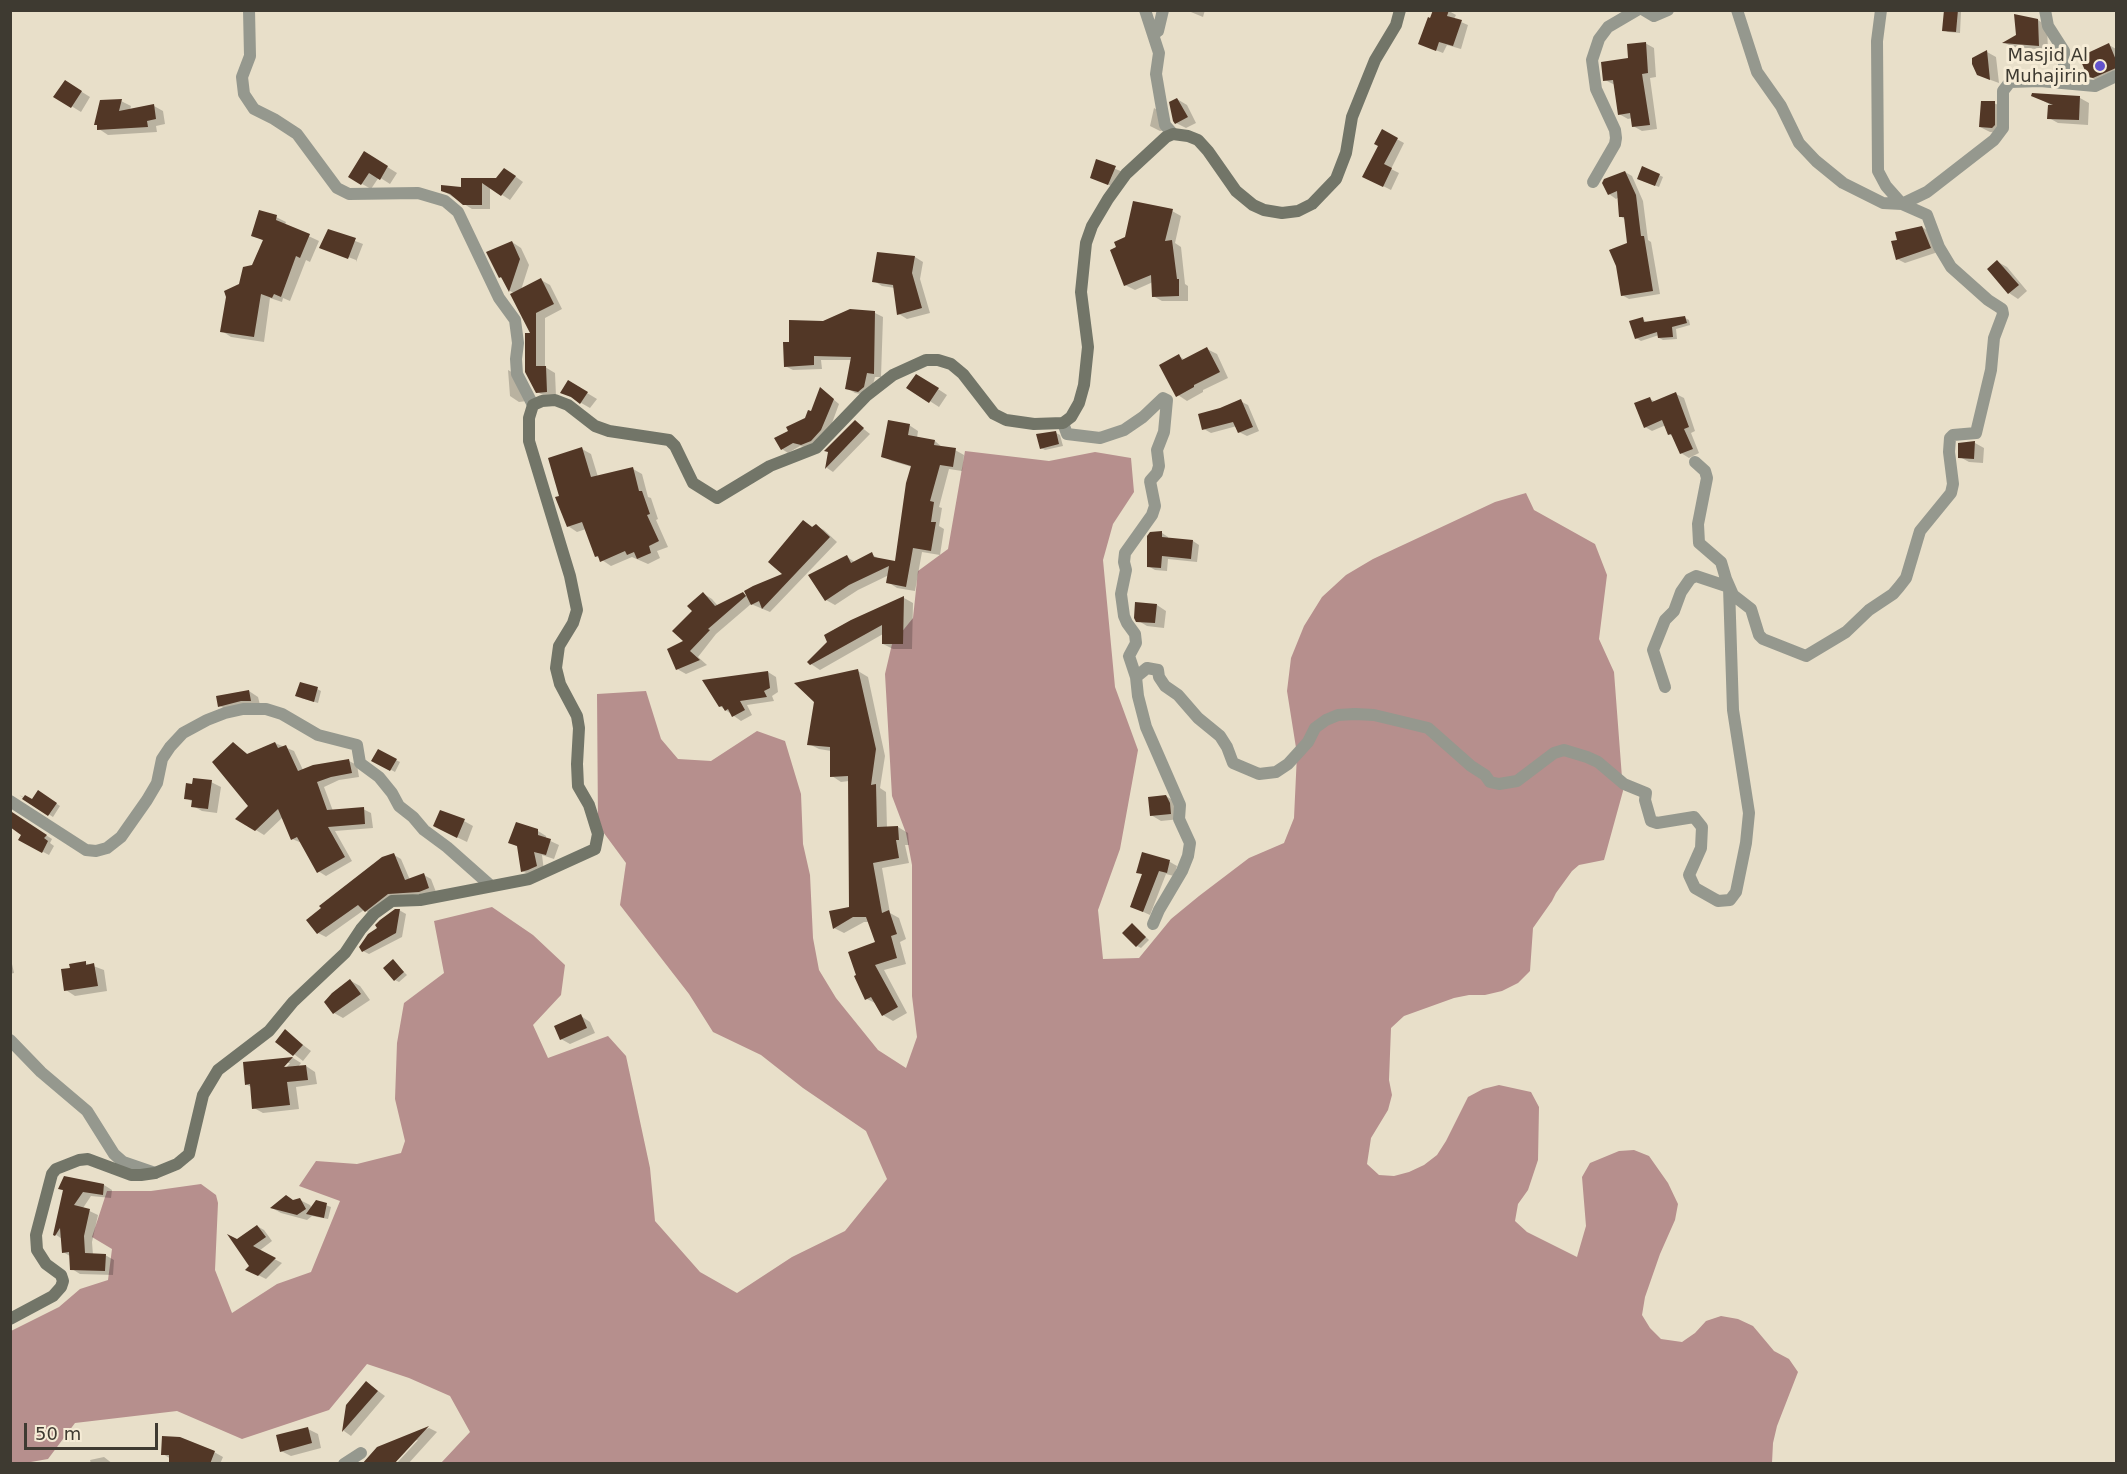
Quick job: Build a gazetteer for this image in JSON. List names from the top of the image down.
{
  "places": ["Masjid Al Muhajirin"],
  "scale_bar": "50 m"
}
